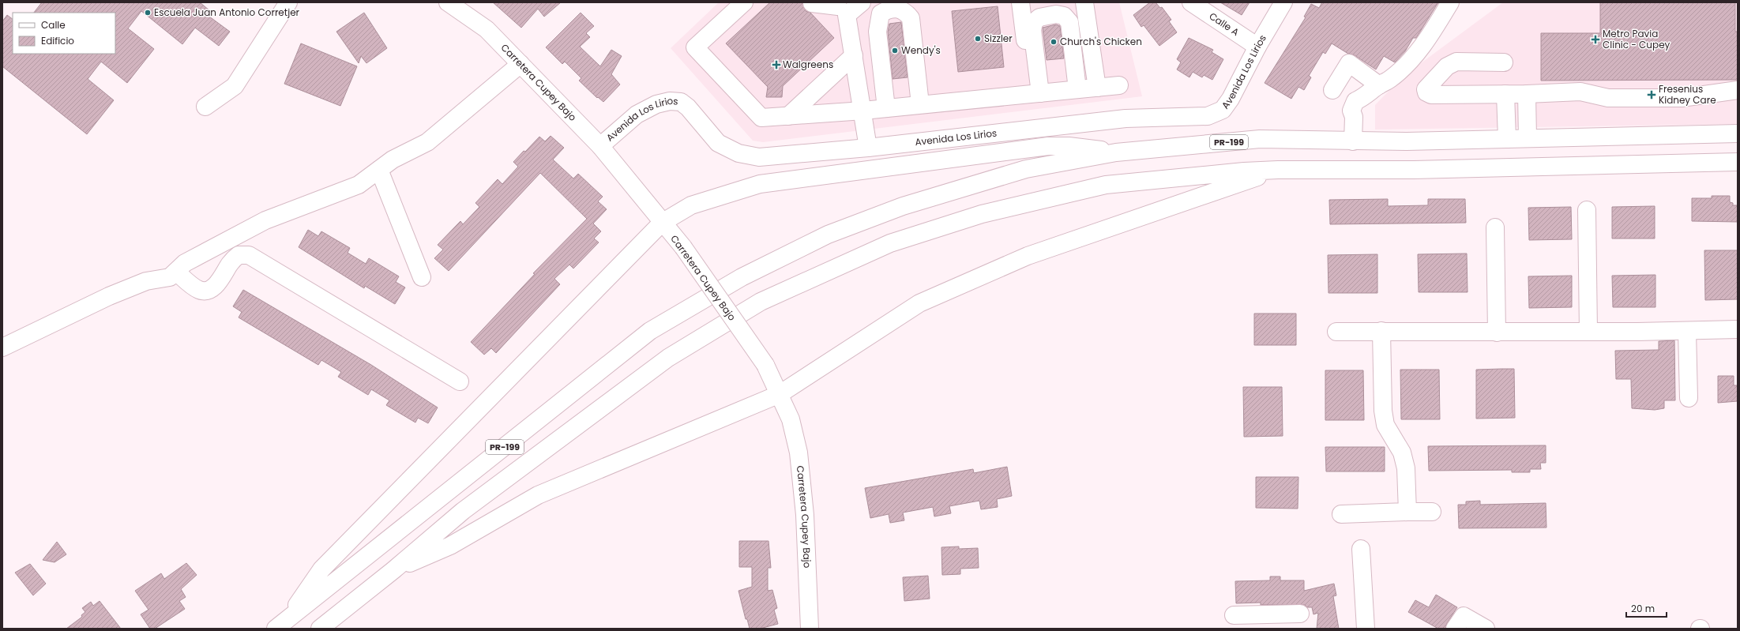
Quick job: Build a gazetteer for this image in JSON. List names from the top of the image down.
{
  "streets": {
    "main road": [
      "Calle A",
      "Avenida Los Lirios",
      "Carretera Cupey Bajo",
      "PR-199"
    ]
  },
  "crossings": [
    ["Calle A", "Avenida Los Lirios"],
    ["Avenida Los Lirios", "Carretera Cupey Bajo"]
  ],
  "places": {
    "other": [
      "Escuela Juan Antonio Corretjer",
      "Sizzler",
      "Church's Chicken",
      "Wendy's"
    ],
    "health": ["Metro Pavia Clinic - Cupey", "Walgreens", "Fresenius Kidney Care"]
  },
  "legend": ["Calle", "Edificio"],
  "scale_bar": "20 m"
}
